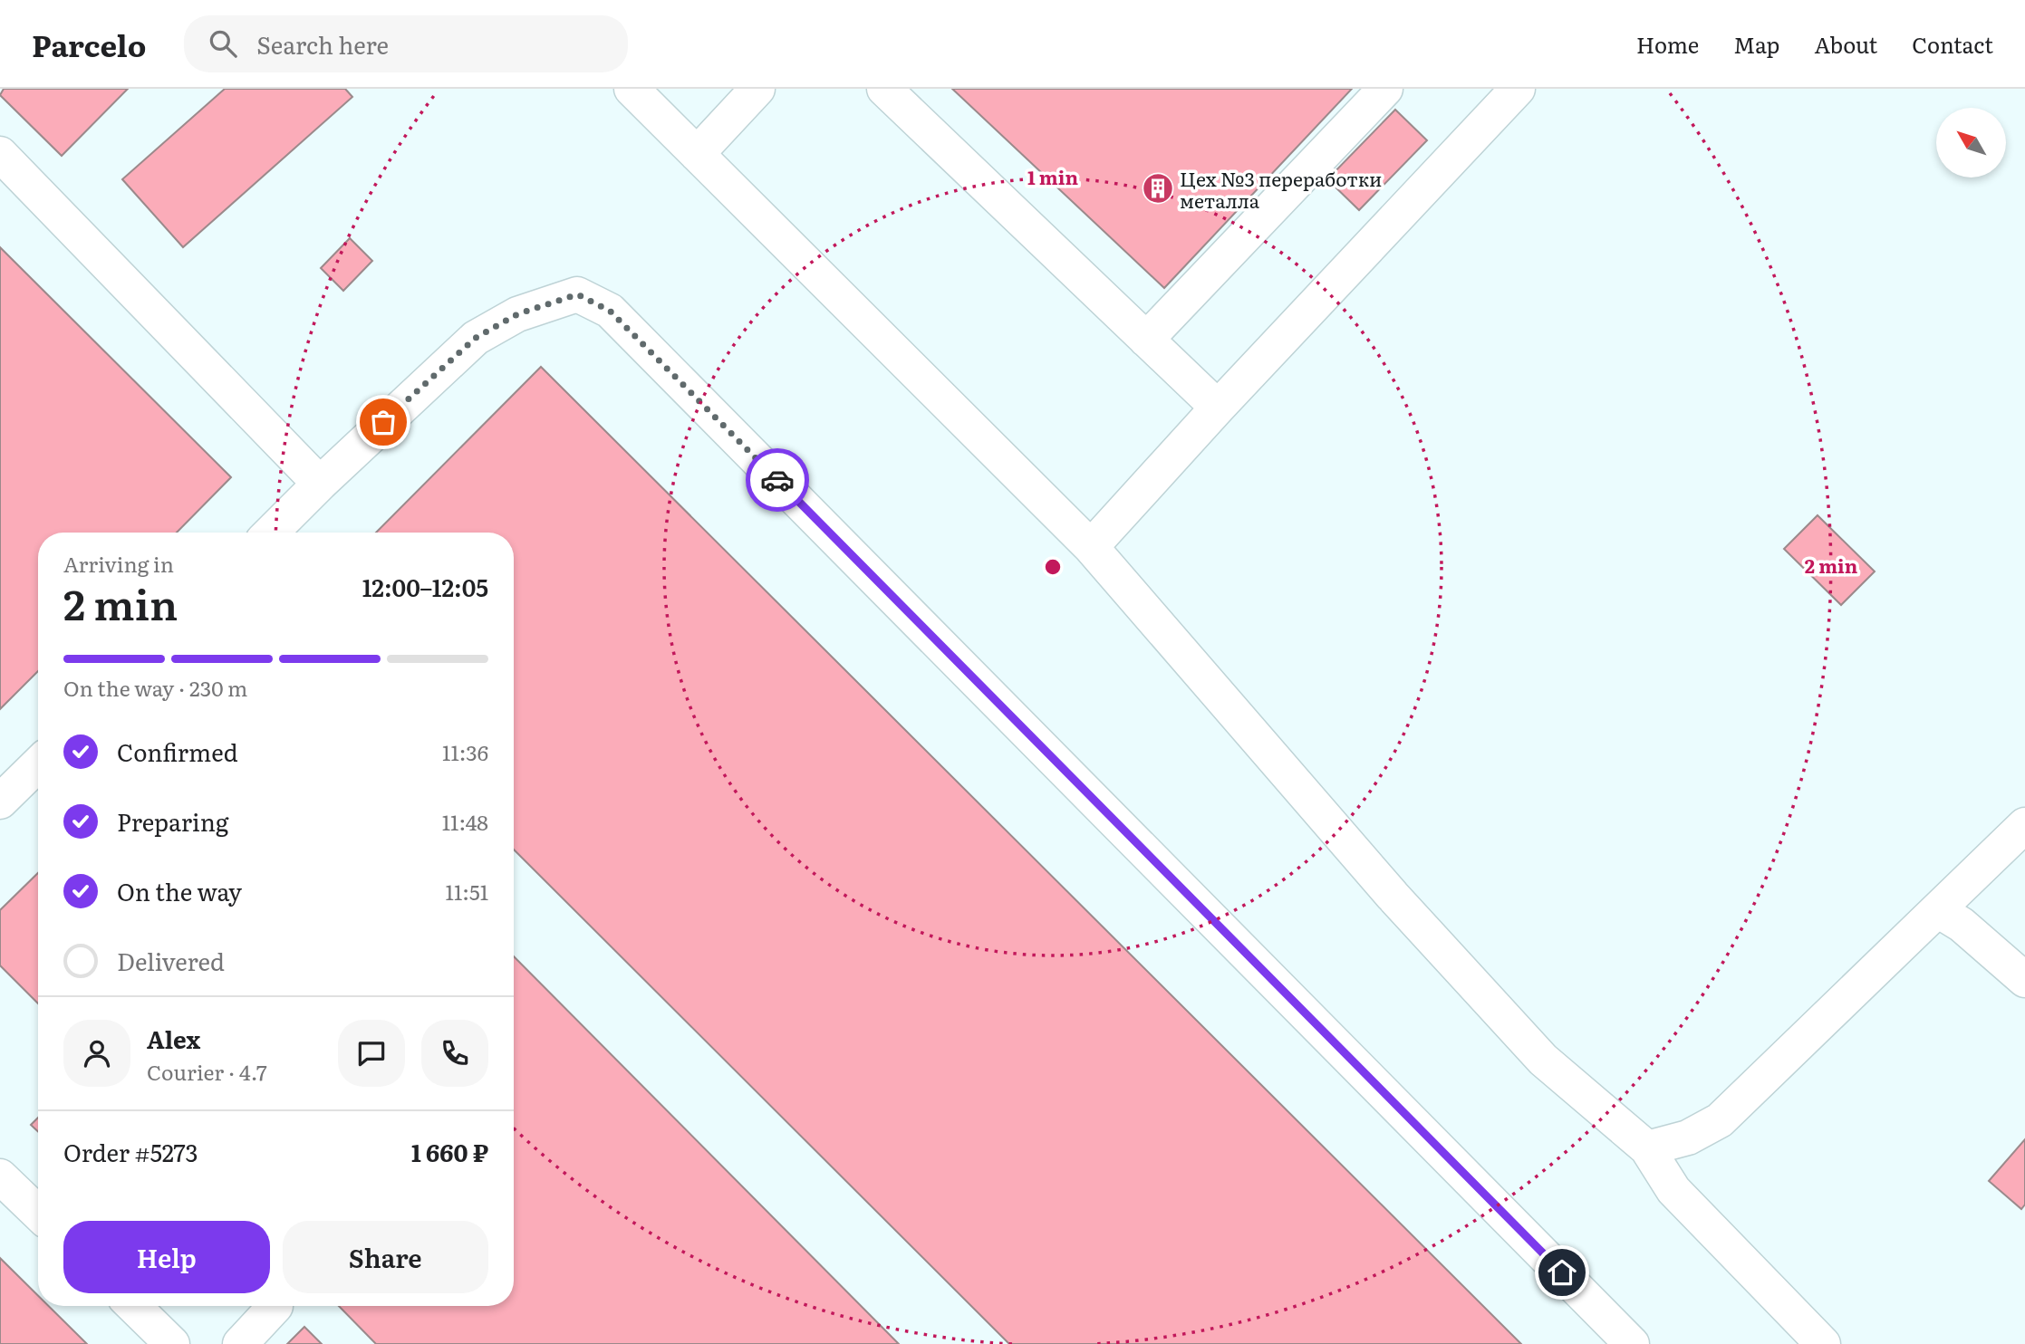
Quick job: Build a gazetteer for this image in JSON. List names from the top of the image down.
{
  "places": {
    "building": ["Цех №3 переработки металла"]
  },
  "north": "top left",
  "page": {
    "header": "Parcelo",
    "search": "Search here",
    "nav": [
      "Home",
      "Map",
      "About",
      "Contact"
    ],
    "heading": ["2 min", "Arriving in", "12:00–12:05"],
    "panel": [
      "Alex",
      "Courier · 4.7",
      "Order #5273",
      "1 660 ₽"
    ],
    "bar": "On the way · 230 m",
    "list": [
      ["Confirmed", "11:36"],
      ["Preparing", "11:48"],
      ["On the way", "11:51"],
      "Delivered"
    ],
    "buttons": ["Help", "Share"]
  },
  "rings": ["1 min", "2 min"]
}
